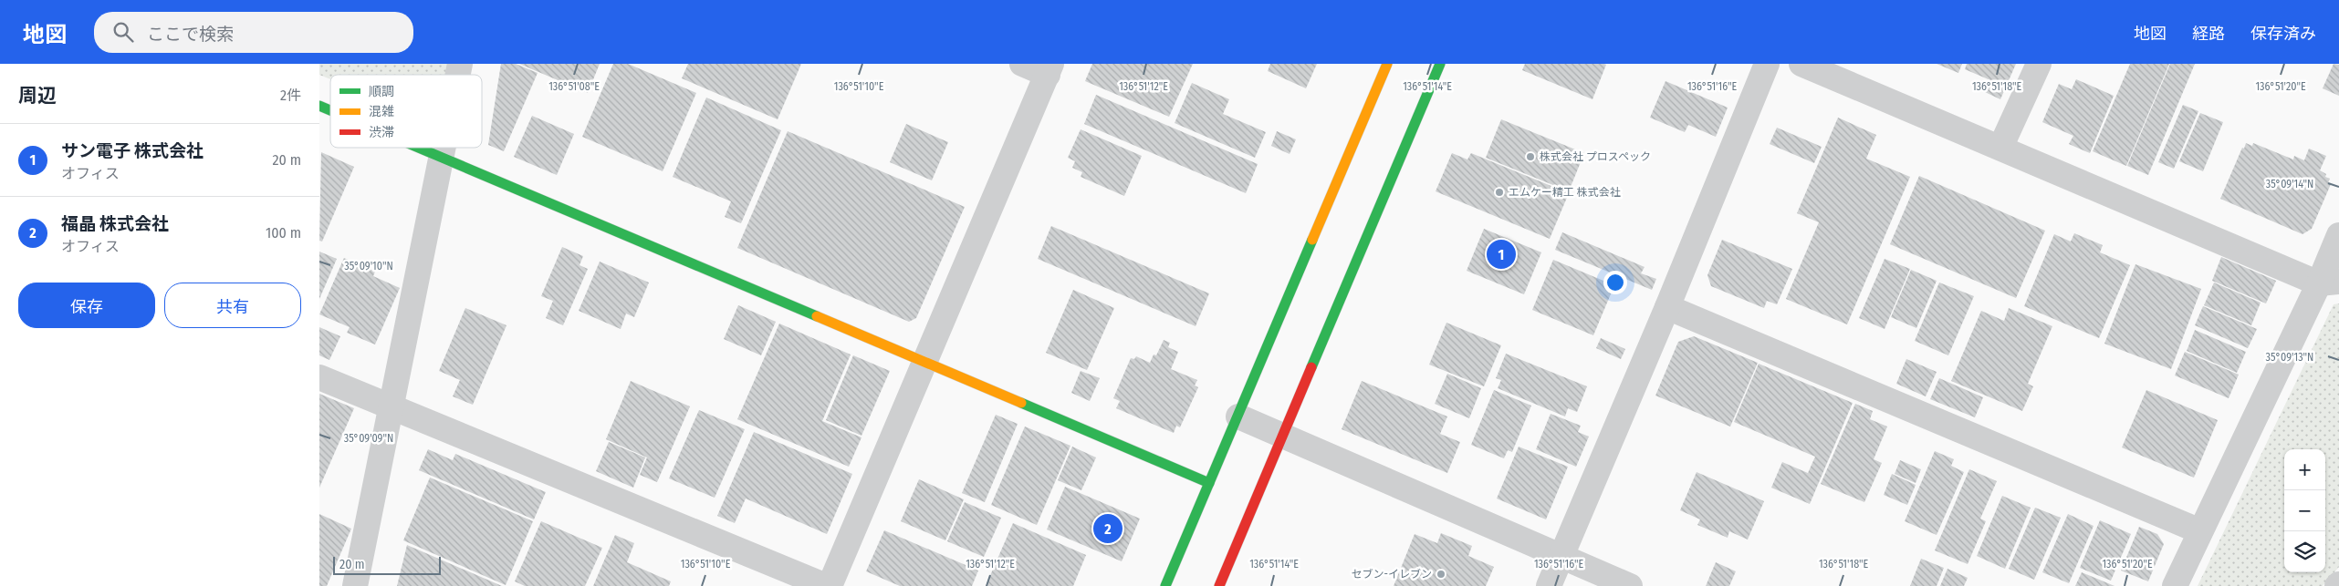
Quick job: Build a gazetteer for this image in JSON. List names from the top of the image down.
{
  "places": ["株式会社 プロスペック", "エムケー精工 株式会社", "セブン-イレブン"],
  "legend": ["順調", "混雑", "渋滞"],
  "scale_bar": "20 m",
  "page": {
    "header": "地図",
    "search": "ここで検索",
    "nav": ["地図", "経路", "保存済み"],
    "heading": ["周辺", "2件"],
    "list": [
      {
        "mark": "1",
        "name": "サン電子 株式会社",
        "note": "オフィス",
        "value": "20 m"
      },
      {
        "mark": "2",
        "name": "福晶 株式会社",
        "note": "オフィス",
        "value": "100 m"
      }
    ],
    "pins": ["1", "2"],
    "buttons": ["保存", "共有"],
    "map_buttons": ["+", "−"],
    "scale": "20 m"
  },
  "coordinates": [
    "136°51'08\"E",
    "136°51'10\"E",
    "136°51'12\"E",
    "136°51'14\"E",
    "136°51'16\"E",
    "136°51'18\"E",
    "136°51'20\"E",
    "35°09'14\"N",
    "35°09'10\"N",
    "35°09'13\"N",
    "35°09'09\"N"
  ]
}
